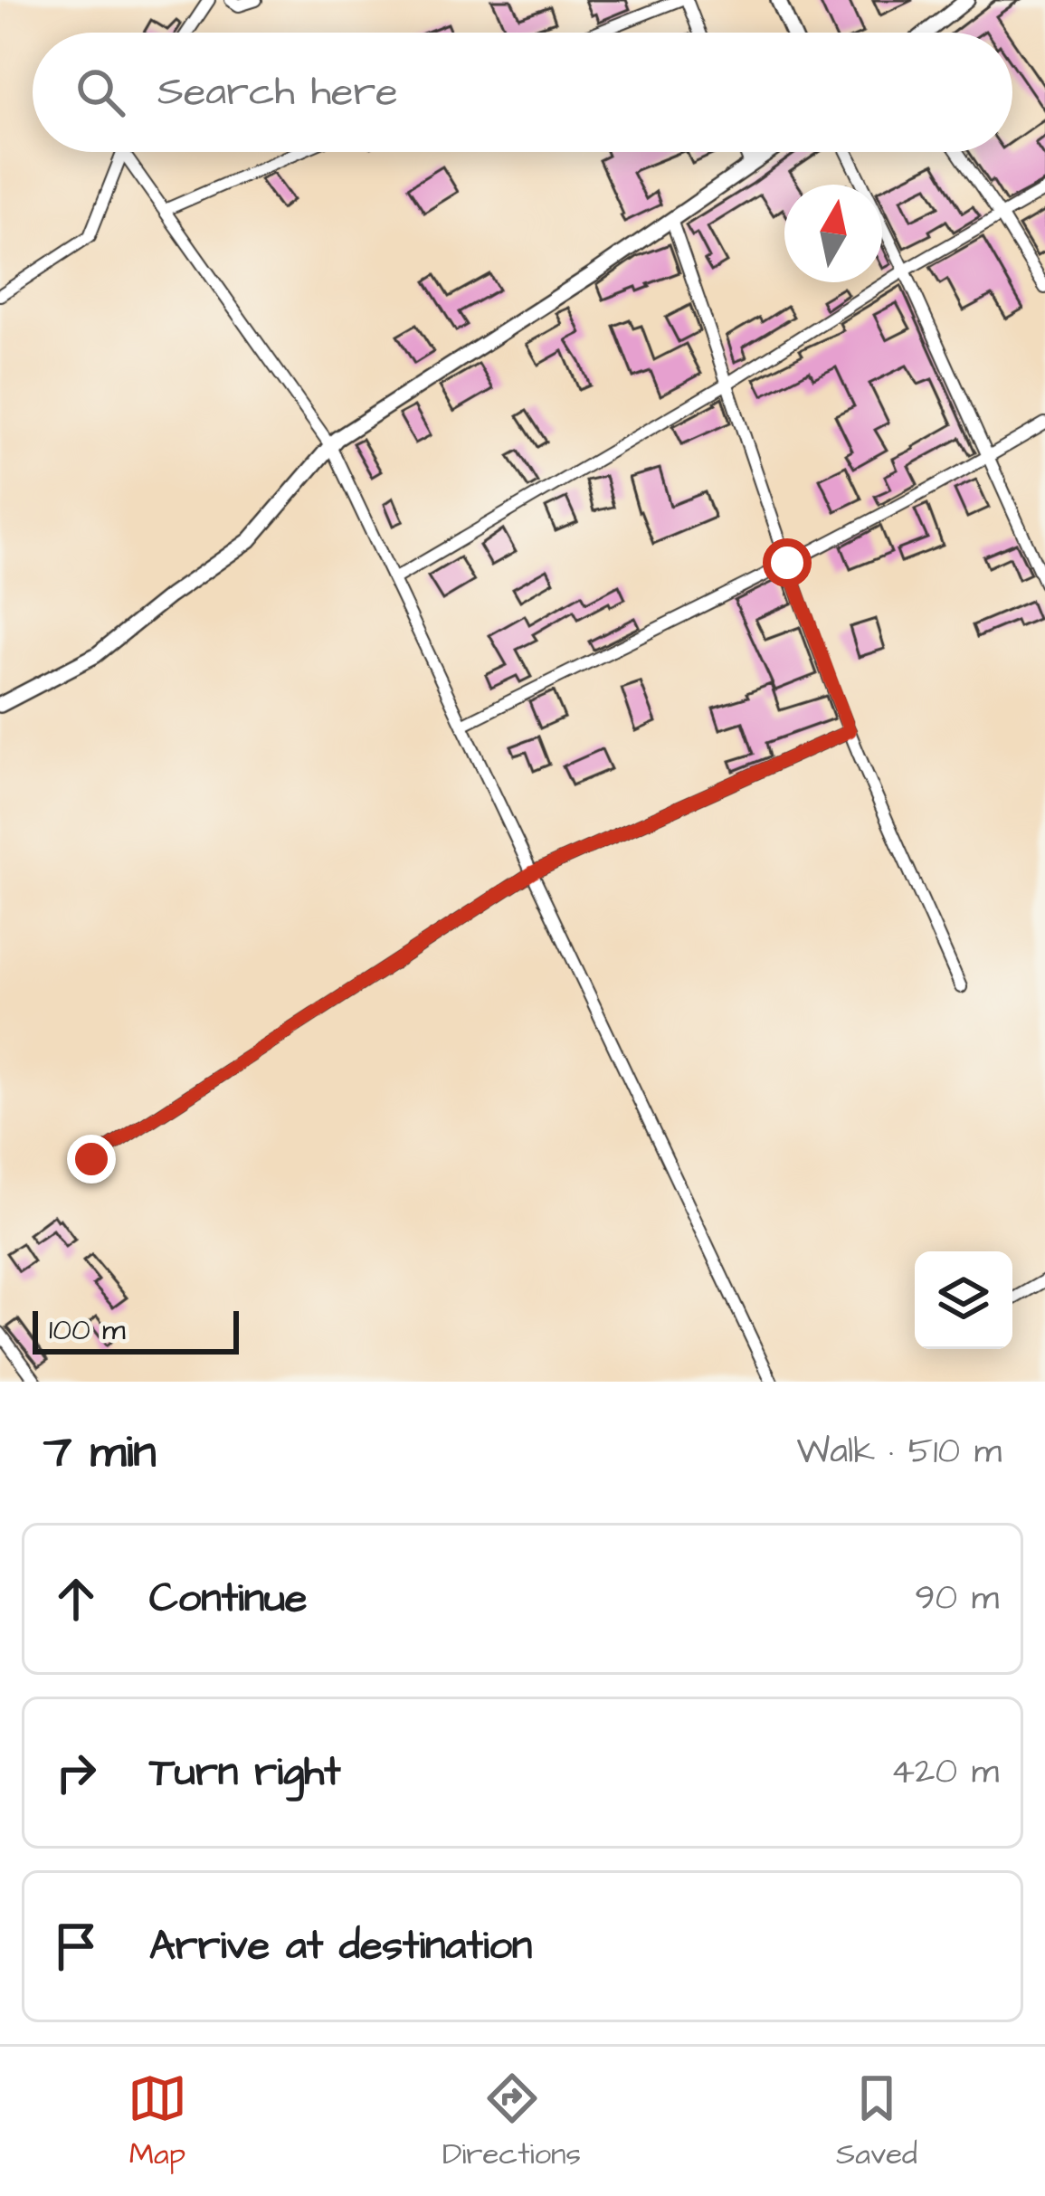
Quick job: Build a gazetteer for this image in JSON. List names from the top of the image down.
{
  "scale_bar": "100 m",
  "north": "top",
  "page": {
    "search": "Search here",
    "scale": "100 m",
    "heading": ["7 min", "Walk · 510 m"],
    "list": [
      ["Continue", "90 m"],
      ["Turn right", "420 m"],
      "Arrive at destination"
    ],
    "nav": ["Map", "Directions", "Saved"]
  }
}
